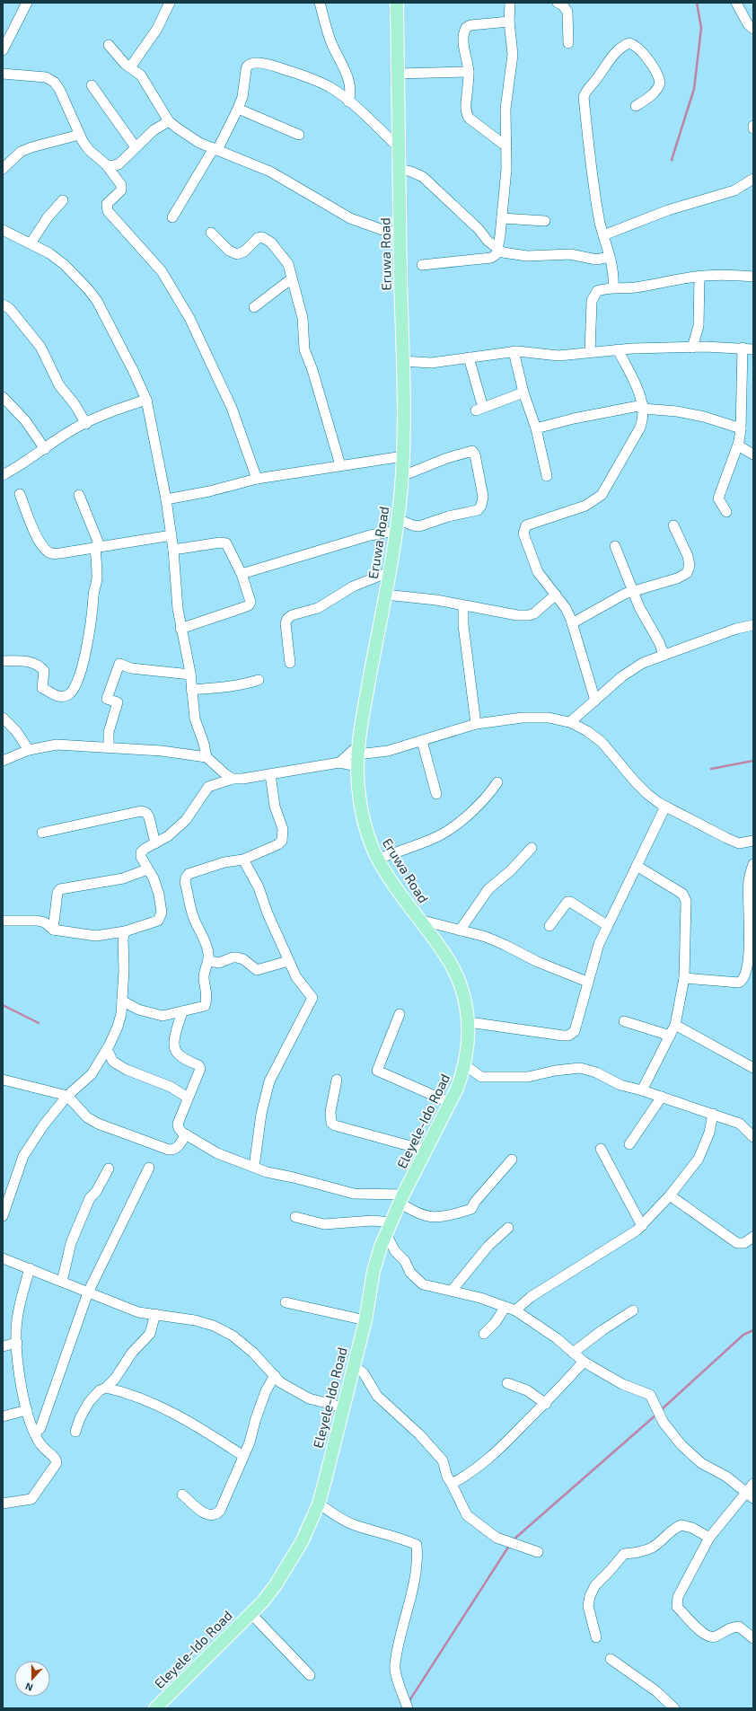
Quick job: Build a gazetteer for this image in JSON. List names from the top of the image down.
{
  "streets": {
    "main road": ["Eruwa Road", "Eleyele-Ido Road"]
  },
  "crossings": [
    ["Eruwa Road", "Eleyele-Ido Road"]
  ],
  "north": "bottom"
}
